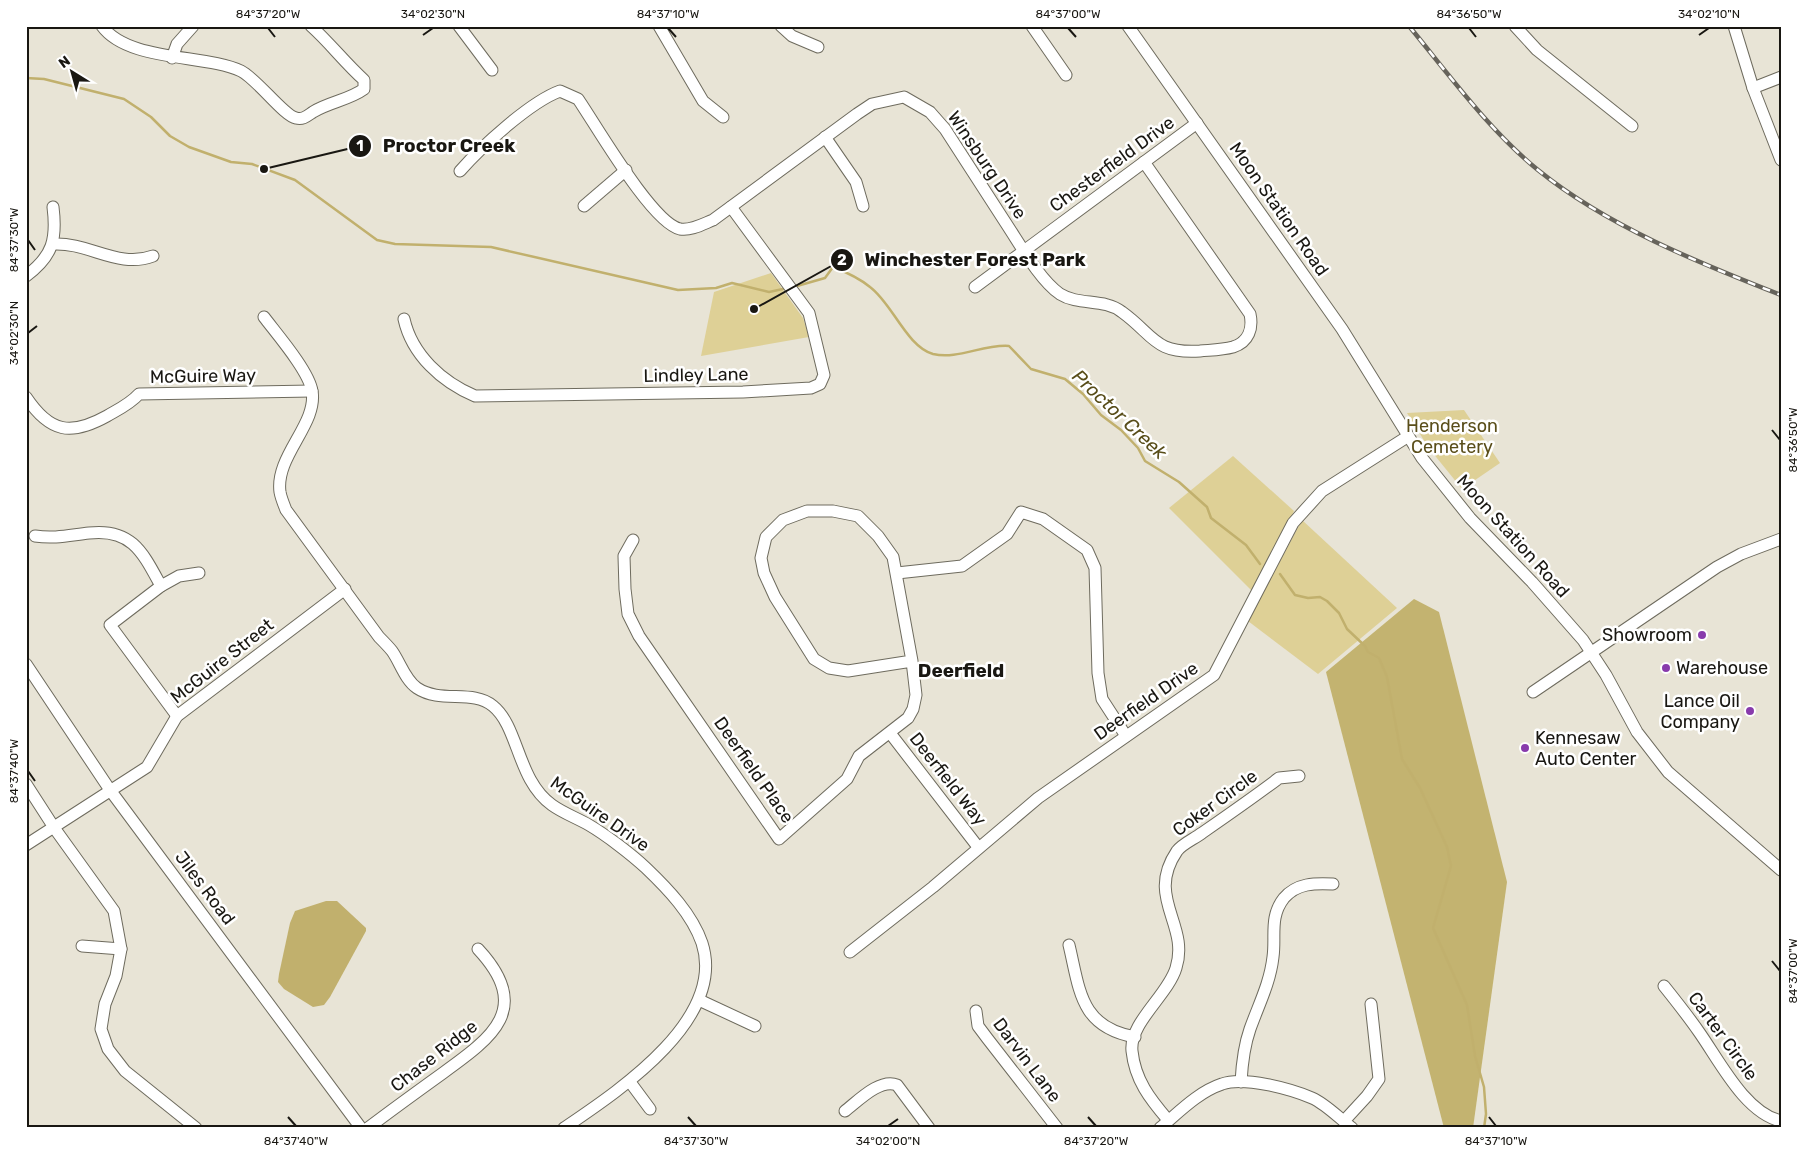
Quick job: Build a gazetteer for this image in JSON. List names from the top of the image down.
{
  "streets": {
    "street": [
      "Chesterfield Drive",
      "Winsburg Drive",
      "Moon Station Road",
      "Lindley Lane",
      "McGuire Way",
      "McGuire Street",
      "Deerfield Drive",
      "Deerfield Place",
      "Deerfield Way",
      "Coker Circle",
      "McGuire Drive",
      "Jiles Road",
      "Carter Circle",
      "Chase Ridge",
      "Darvin Lane"
    ]
  },
  "crossings": [
    ["Chesterfield Drive", "Winsburg Drive"],
    ["Chesterfield Drive", "Moon Station Road"],
    ["Winsburg Drive", "Lindley Lane"],
    ["Moon Station Road", "Deerfield Drive"],
    ["McGuire Way", "McGuire Drive"],
    ["McGuire Street", "McGuire Drive"],
    ["McGuire Street", "Jiles Road"],
    ["Deerfield Drive", "Deerfield Way"],
    ["Deerfield Place", "Deerfield Way"]
  ],
  "districts": ["Deerfield"],
  "water": ["Proctor Creek"],
  "parks": ["Henderson Cemetery"],
  "places": [
    "Proctor Creek",
    "Winchester Forest Park",
    "Showroom",
    "Warehouse",
    "Lance Oil Company",
    "Kennesaw Auto Center"
  ],
  "north": "top left",
  "coordinates": [
    "84°37'20\"W",
    "34°02'30\"N",
    "84°37'10\"W",
    "84°37'00\"W",
    "84°36'50\"W",
    "34°02'10\"N",
    "84°37'30\"W",
    "84°37'40\"W",
    "34°02'00\"N"
  ]
}
